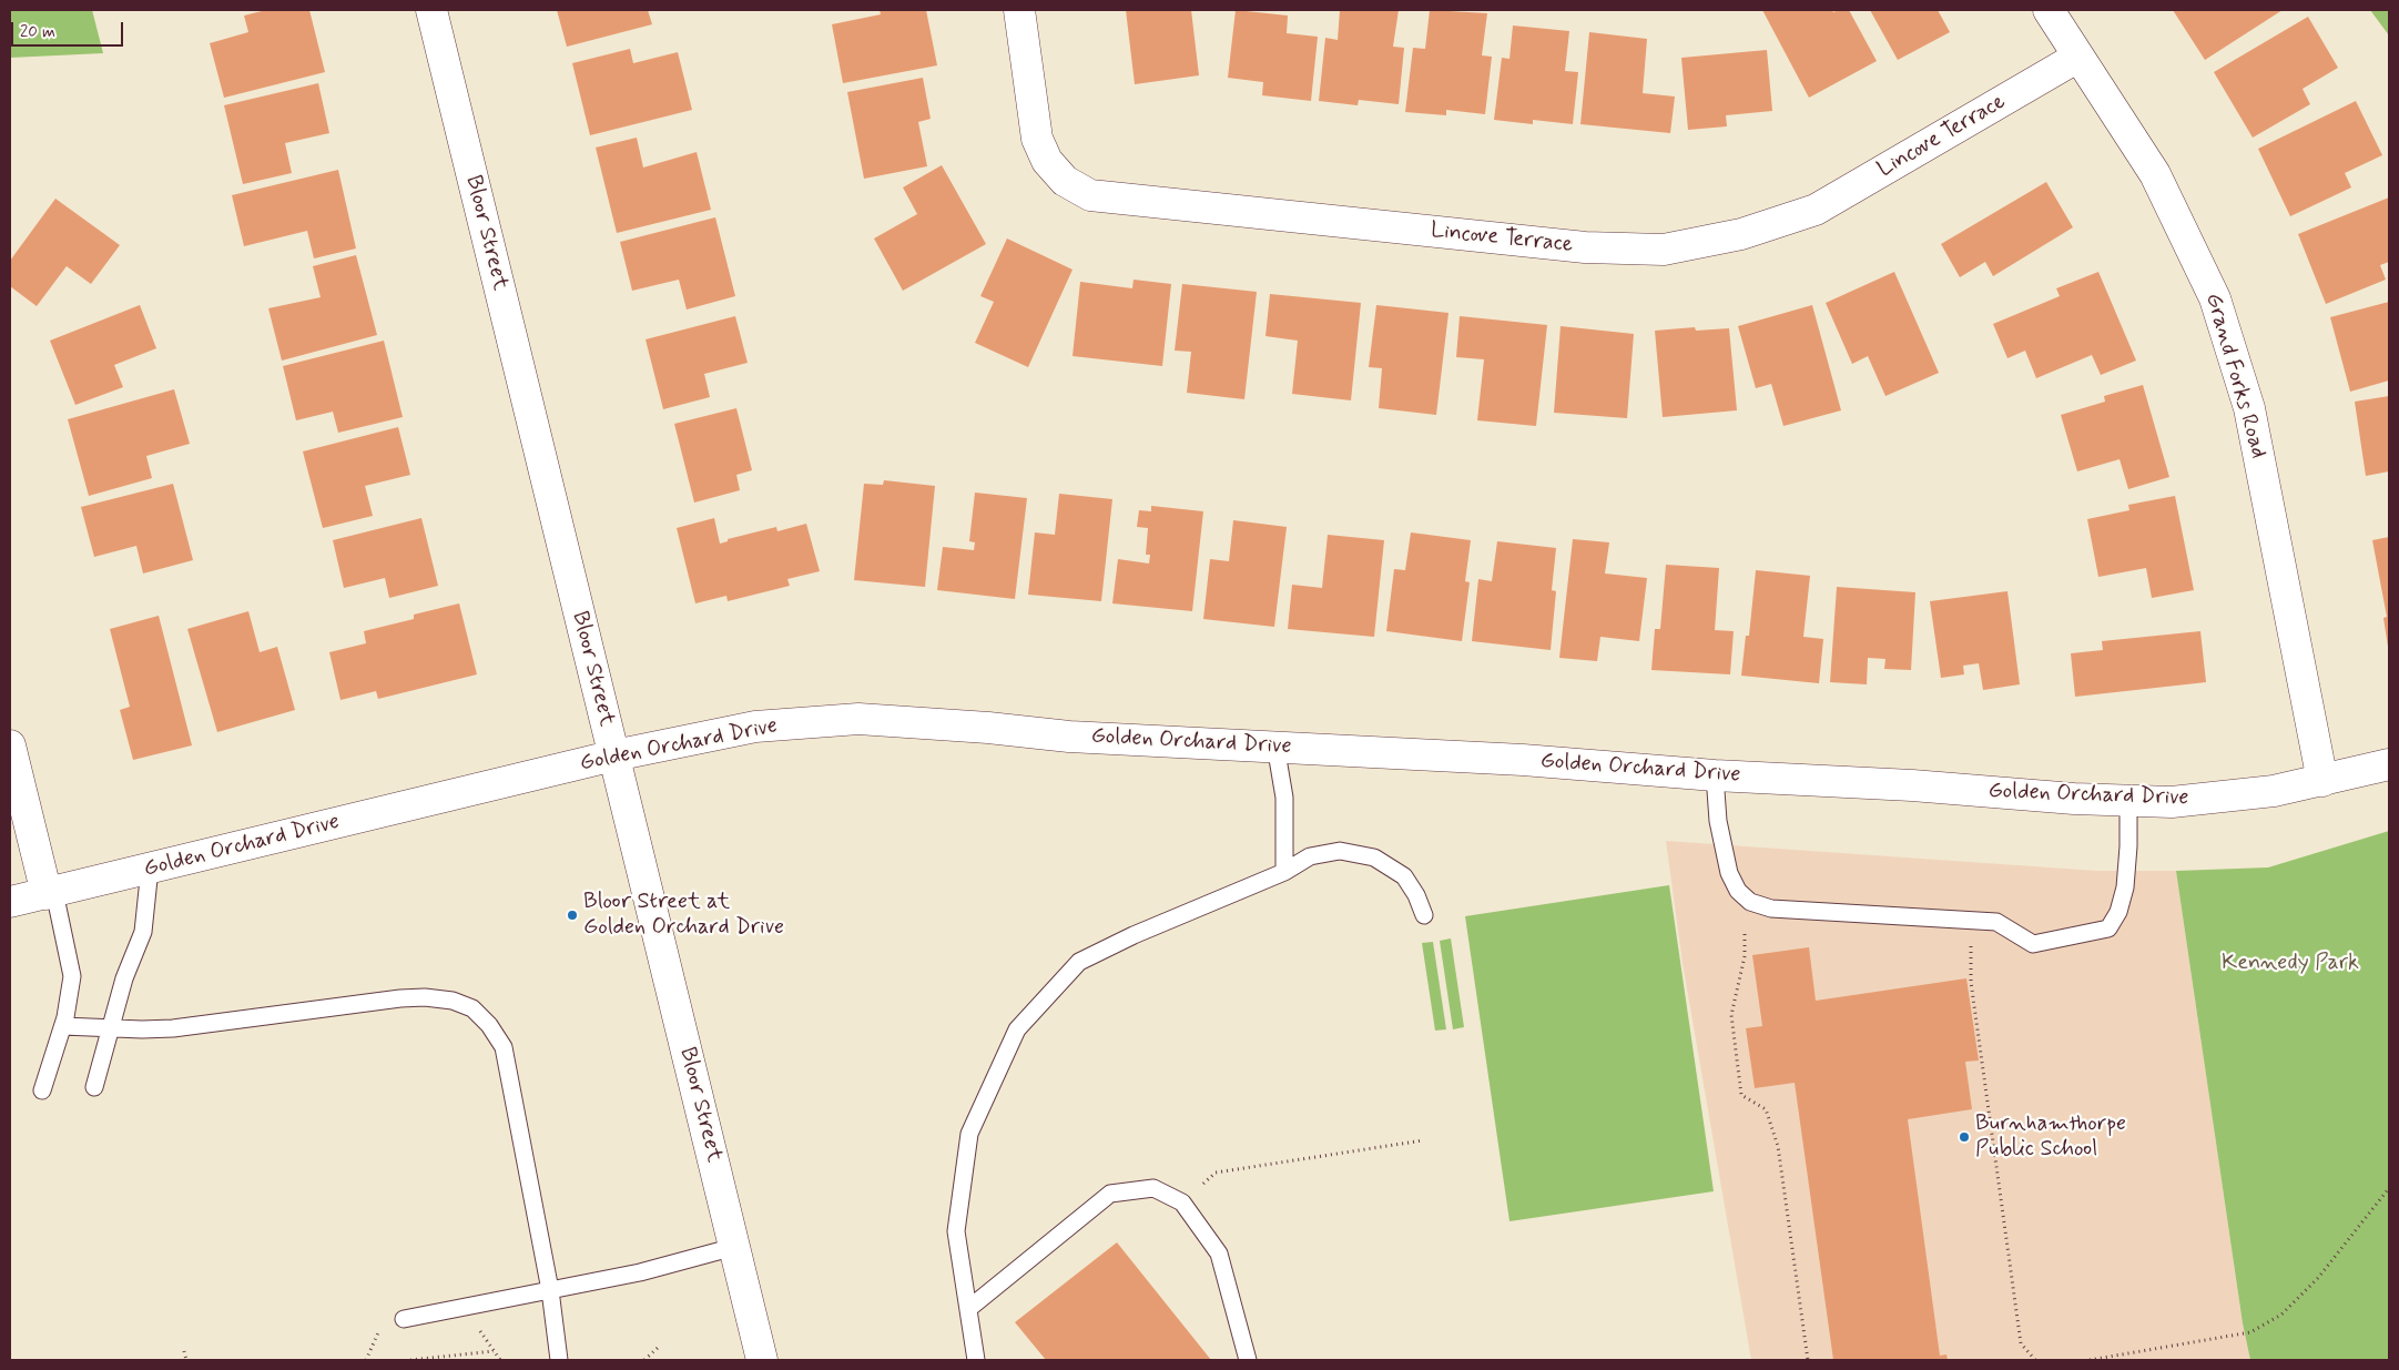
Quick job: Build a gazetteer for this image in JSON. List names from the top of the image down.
{
  "streets": {
    "street": [
      "Lincove Terrace",
      "Bloor Street",
      "Grand Forks Road",
      "Golden Orchard Drive"
    ]
  },
  "crossings": [
    ["Lincove Terrace", "Grand Forks Road"],
    ["Bloor Street", "Golden Orchard Drive"],
    ["Grand Forks Road", "Golden Orchard Drive"]
  ],
  "parks": ["Kennedy Park"],
  "places": ["Bloor Street at Golden Orchard Drive", "Burnhamthorpe Public School"],
  "scale_bar": "20 m"
}
